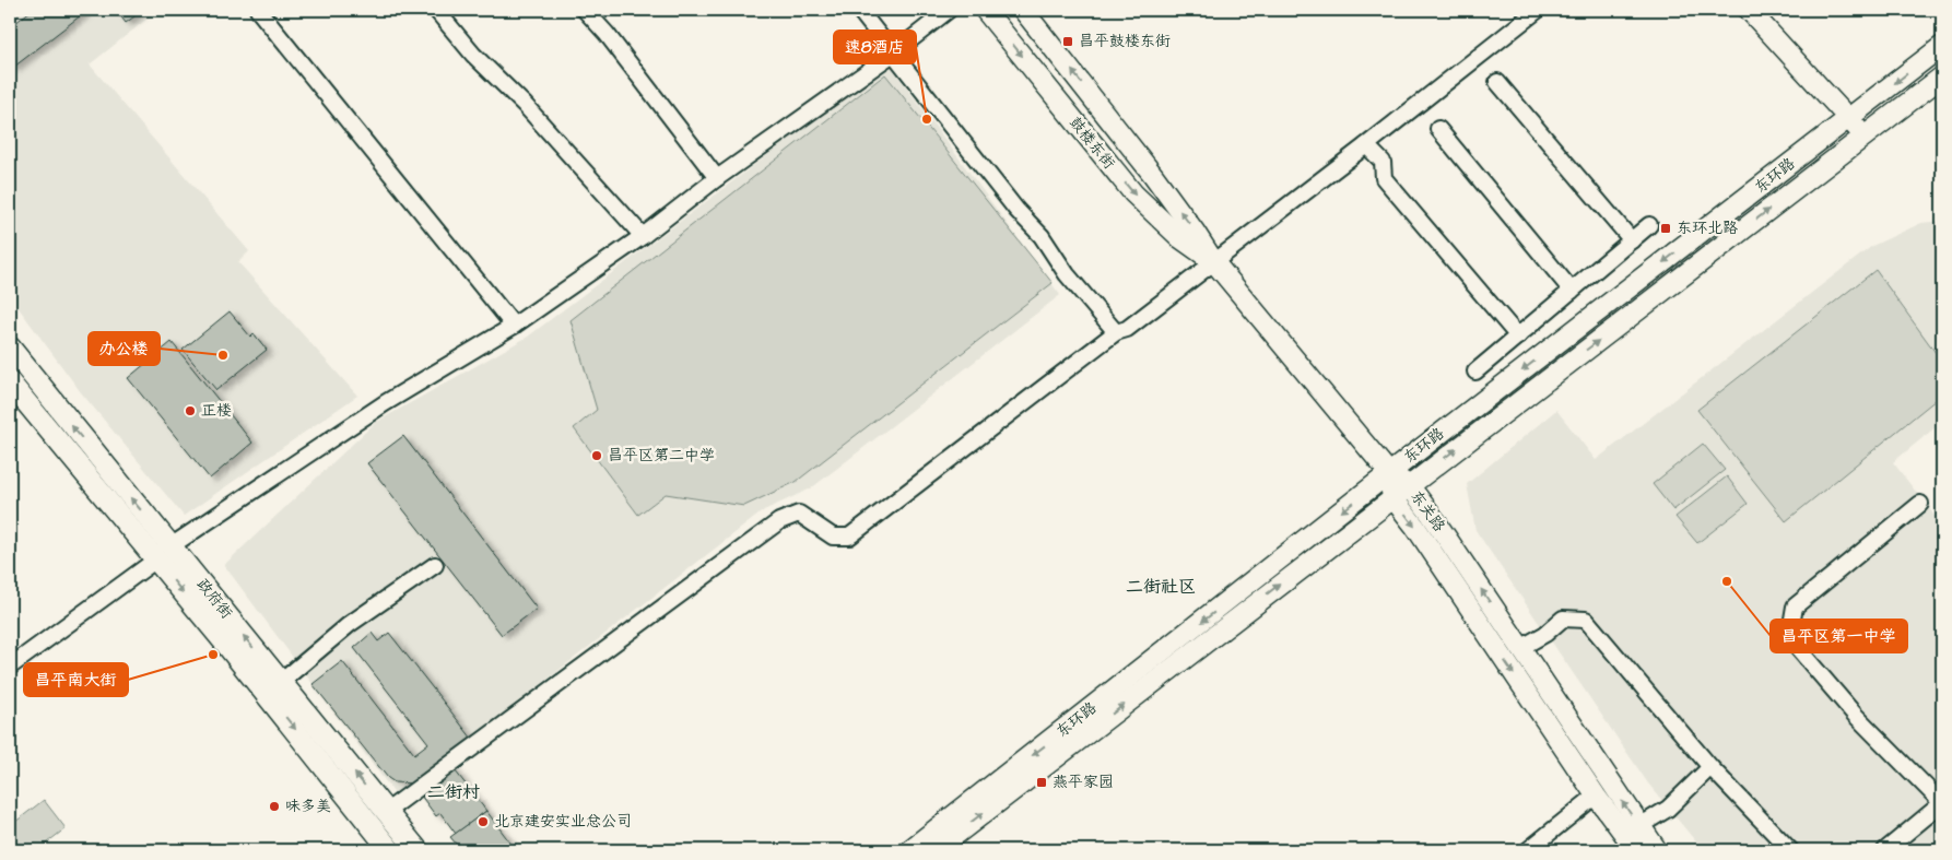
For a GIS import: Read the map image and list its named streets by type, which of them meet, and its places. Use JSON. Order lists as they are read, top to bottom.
{
  "streets": {
    "main road": ["政府街"],
    "street": ["鼓楼东街", "东环路", "东关路"]
  },
  "crossings": [
    ["鼓楼东街", "东环路"],
    ["鼓楼东街", "东关路"],
    ["东环路", "东关路"]
  ],
  "districts": ["二街社区", "二街村"],
  "places": {
    "transit": ["昌平鼓楼东街", "东环北路", "燕平家园"],
    "other": [
      "速8酒店",
      "办公楼",
      "正楼",
      "昌平区第二中学",
      "昌平区第一中学",
      "昌平南大街",
      "味多美",
      "北京建安实业总公司"
    ]
  }
}
